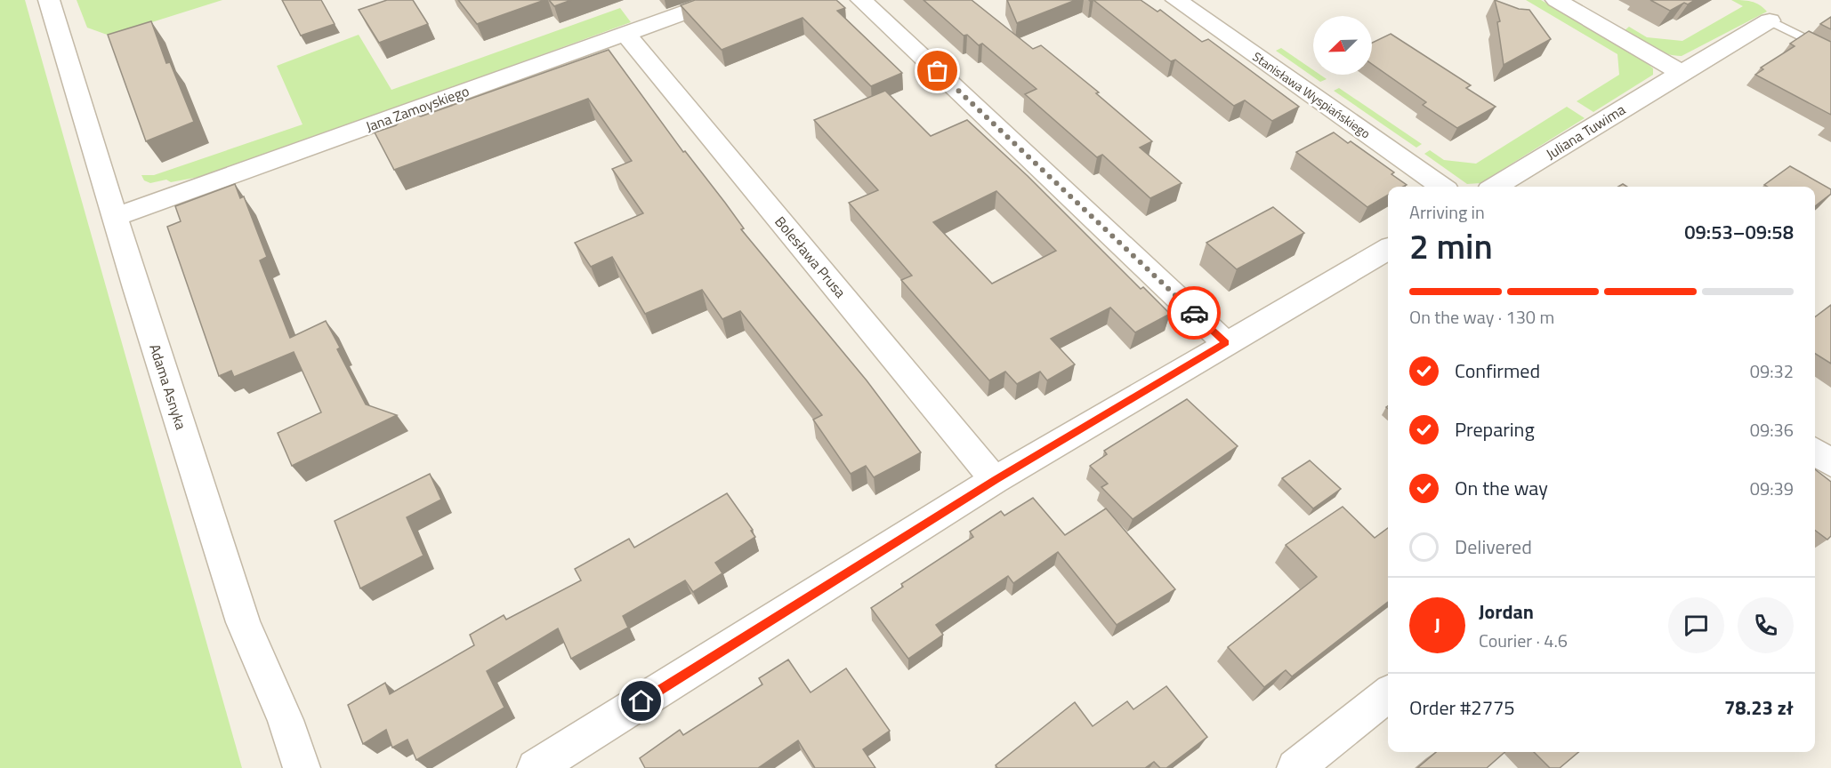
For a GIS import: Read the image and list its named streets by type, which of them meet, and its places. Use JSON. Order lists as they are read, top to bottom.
{
  "streets": {
    "street": [
      "Stanisława Wyspiańskiego",
      "Jana Zamoyskiego",
      "Juliana Tuwima",
      "Bolesława Prusa",
      "Adama Asnyka"
    ]
  },
  "crossings": [
    ["Jana Zamoyskiego", "Bolesława Prusa"],
    ["Jana Zamoyskiego", "Adama Asnyka"]
  ],
  "north": "bottom left",
  "page": {
    "heading": ["2 min", "Arriving in", "09:53–09:58"],
    "panel": [
      "Jordan",
      "Courier · 4.6",
      "Order #2775",
      "78.23 zł"
    ],
    "bar": "On the way · 130 m",
    "list": [
      ["Confirmed", "09:32"],
      ["Preparing", "09:36"],
      ["On the way", "09:39"],
      "Delivered"
    ],
    "round": "J"
  }
}
